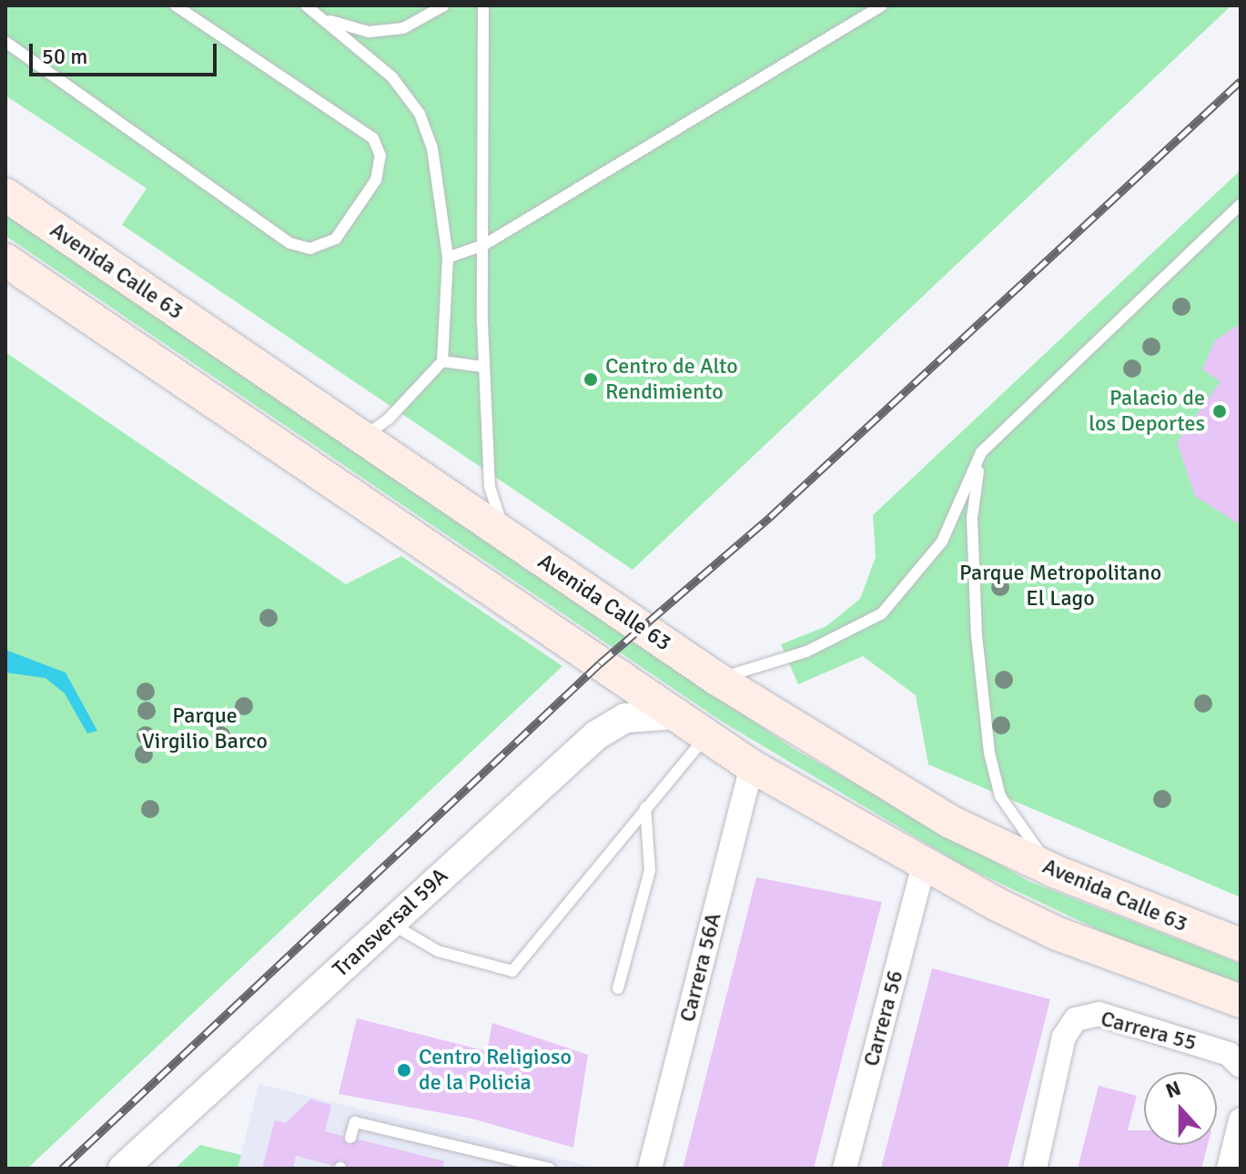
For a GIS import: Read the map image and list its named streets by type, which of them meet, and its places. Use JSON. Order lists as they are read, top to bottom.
{
  "streets": {
    "main road": ["Avenida Calle 63"],
    "street": [
      "Transversal 59A",
      "Carrera 56A",
      "Carrera 56",
      "Carrera 55"
    ]
  },
  "parks": ["Parque Metropolitano El Lago", "Parque Virgilio Barco"],
  "places": ["Centro de Alto Rendimiento", "Palacio de los Deportes", "Centro Religioso de la Policia"],
  "scale_bar": "50 m",
  "north": "top"
}
